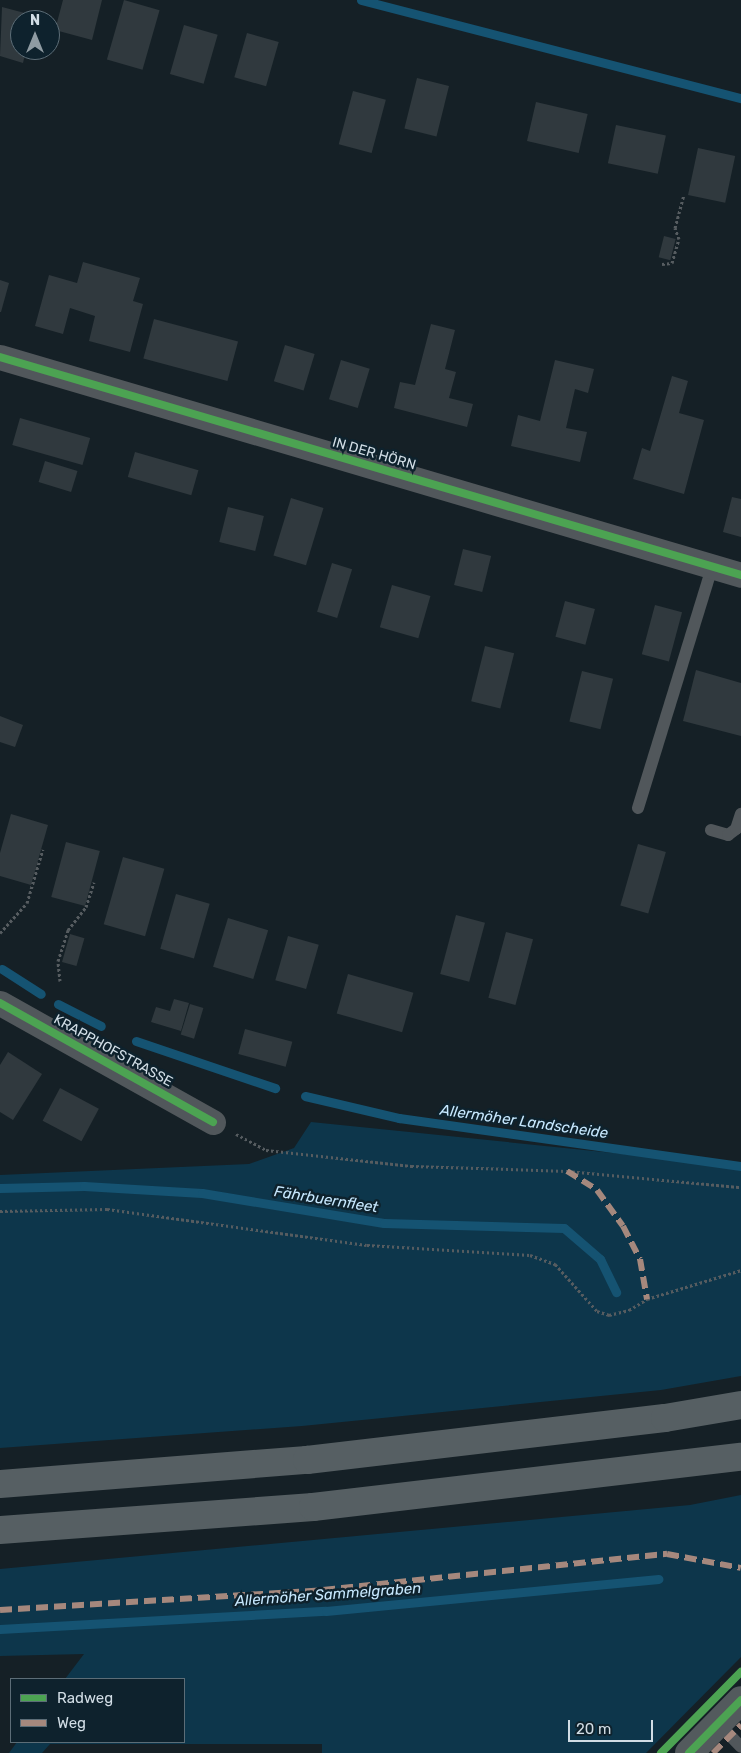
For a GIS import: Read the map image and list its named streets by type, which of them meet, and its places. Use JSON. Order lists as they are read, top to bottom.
{
  "streets": {
    "street": ["IN DER HÖRN", "KRAPPHOFSTRASSE"]
  },
  "water": ["Allermöher Landscheide", "Fährbuernfleet", "Allermöher Sammelgraben"],
  "legend": ["Radweg", "Weg"],
  "scale_bar": "20 m",
  "north": "top"
}
